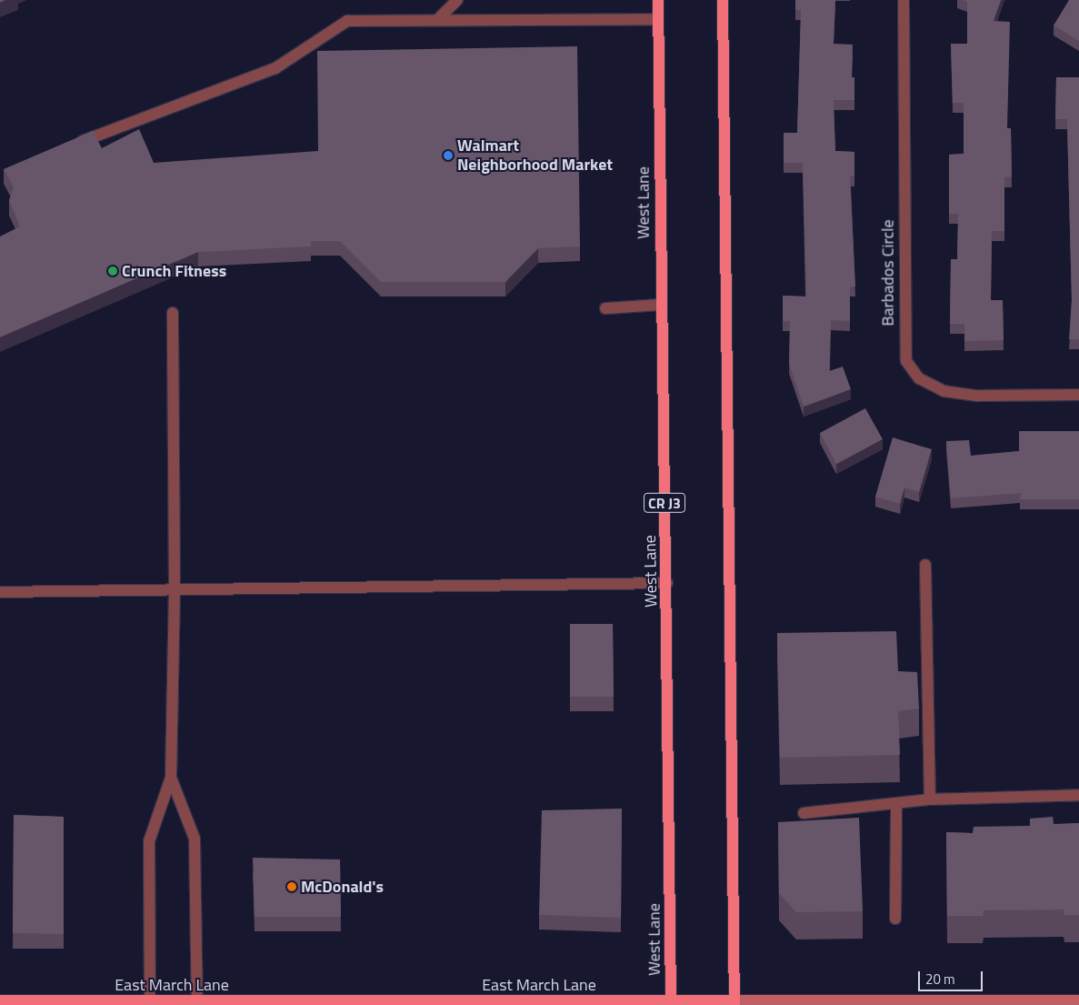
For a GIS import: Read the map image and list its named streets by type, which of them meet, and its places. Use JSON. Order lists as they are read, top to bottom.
{
  "streets": {
    "main road": ["West Lane", "CR J3", "East March Lane"],
    "street": ["Barbados Circle"]
  },
  "crossings": [
    ["West Lane", "East March Lane"]
  ],
  "places": ["Walmart Neighborhood Market", "Crunch Fitness", "McDonald's"],
  "scale_bar": "20 m"
}
